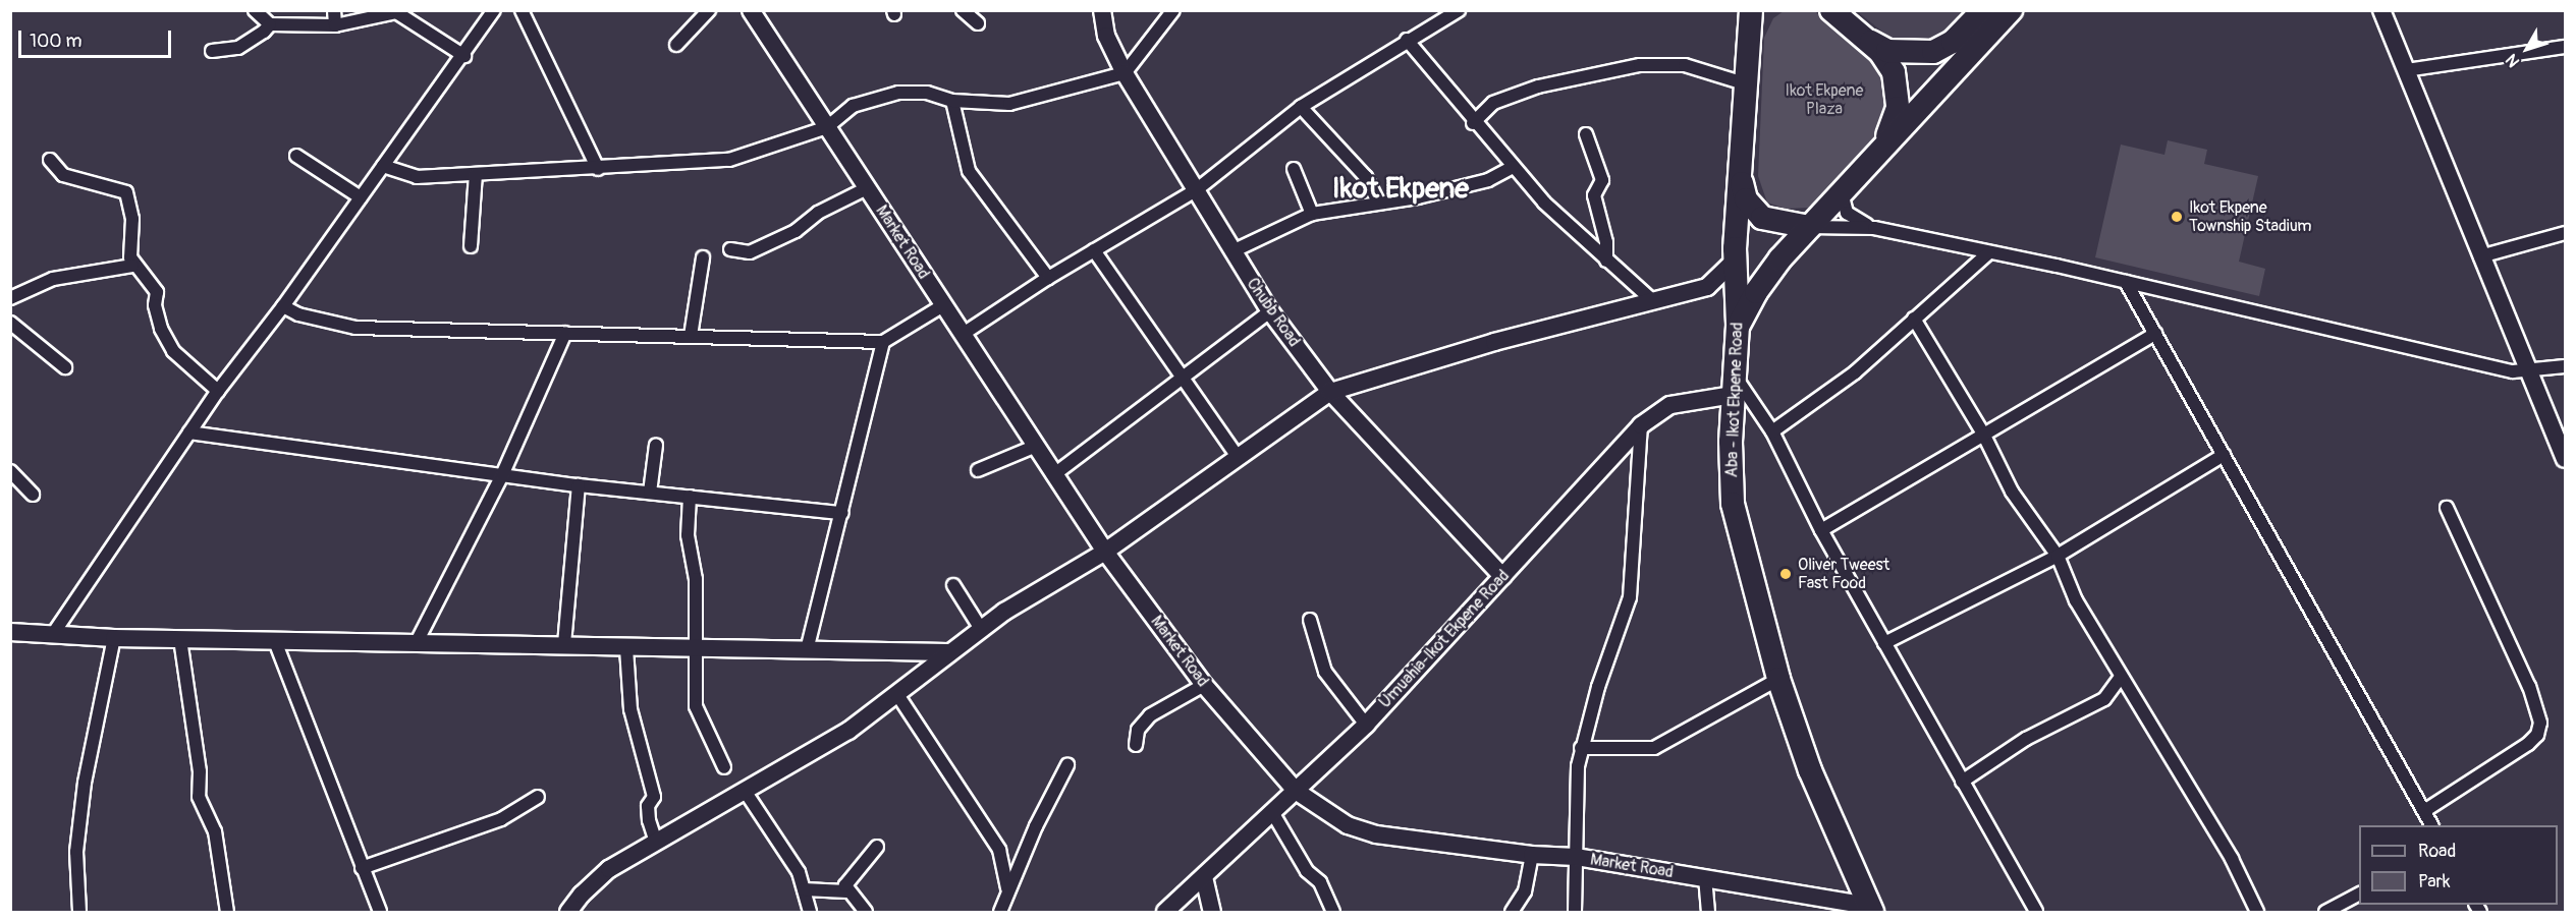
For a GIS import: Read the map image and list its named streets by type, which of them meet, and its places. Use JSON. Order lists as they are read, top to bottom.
{
  "streets": {
    "highway": ["Aba - Ikot Ekpene Road"],
    "main road": ["Market Road", "Chubb Road", "Umuahia-Ikot Ekpene Road"]
  },
  "crossings": [
    ["Market Road", "Aba - Ikot Ekpene Road"],
    ["Market Road", "Umuahia-Ikot Ekpene Road"],
    ["Chubb Road", "Umuahia-Ikot Ekpene Road"],
    ["Aba - Ikot Ekpene Road", "Umuahia-Ikot Ekpene Road"]
  ],
  "districts": ["Ikot Ekpene"],
  "parks": ["Ikot Ekpene Plaza"],
  "places": ["Ikot Ekpene Township Stadium", "Oliver Tweest Fast Food"],
  "legend": ["Road", "Park"],
  "scale_bar": "100 m",
  "north": "bottom left"
}
